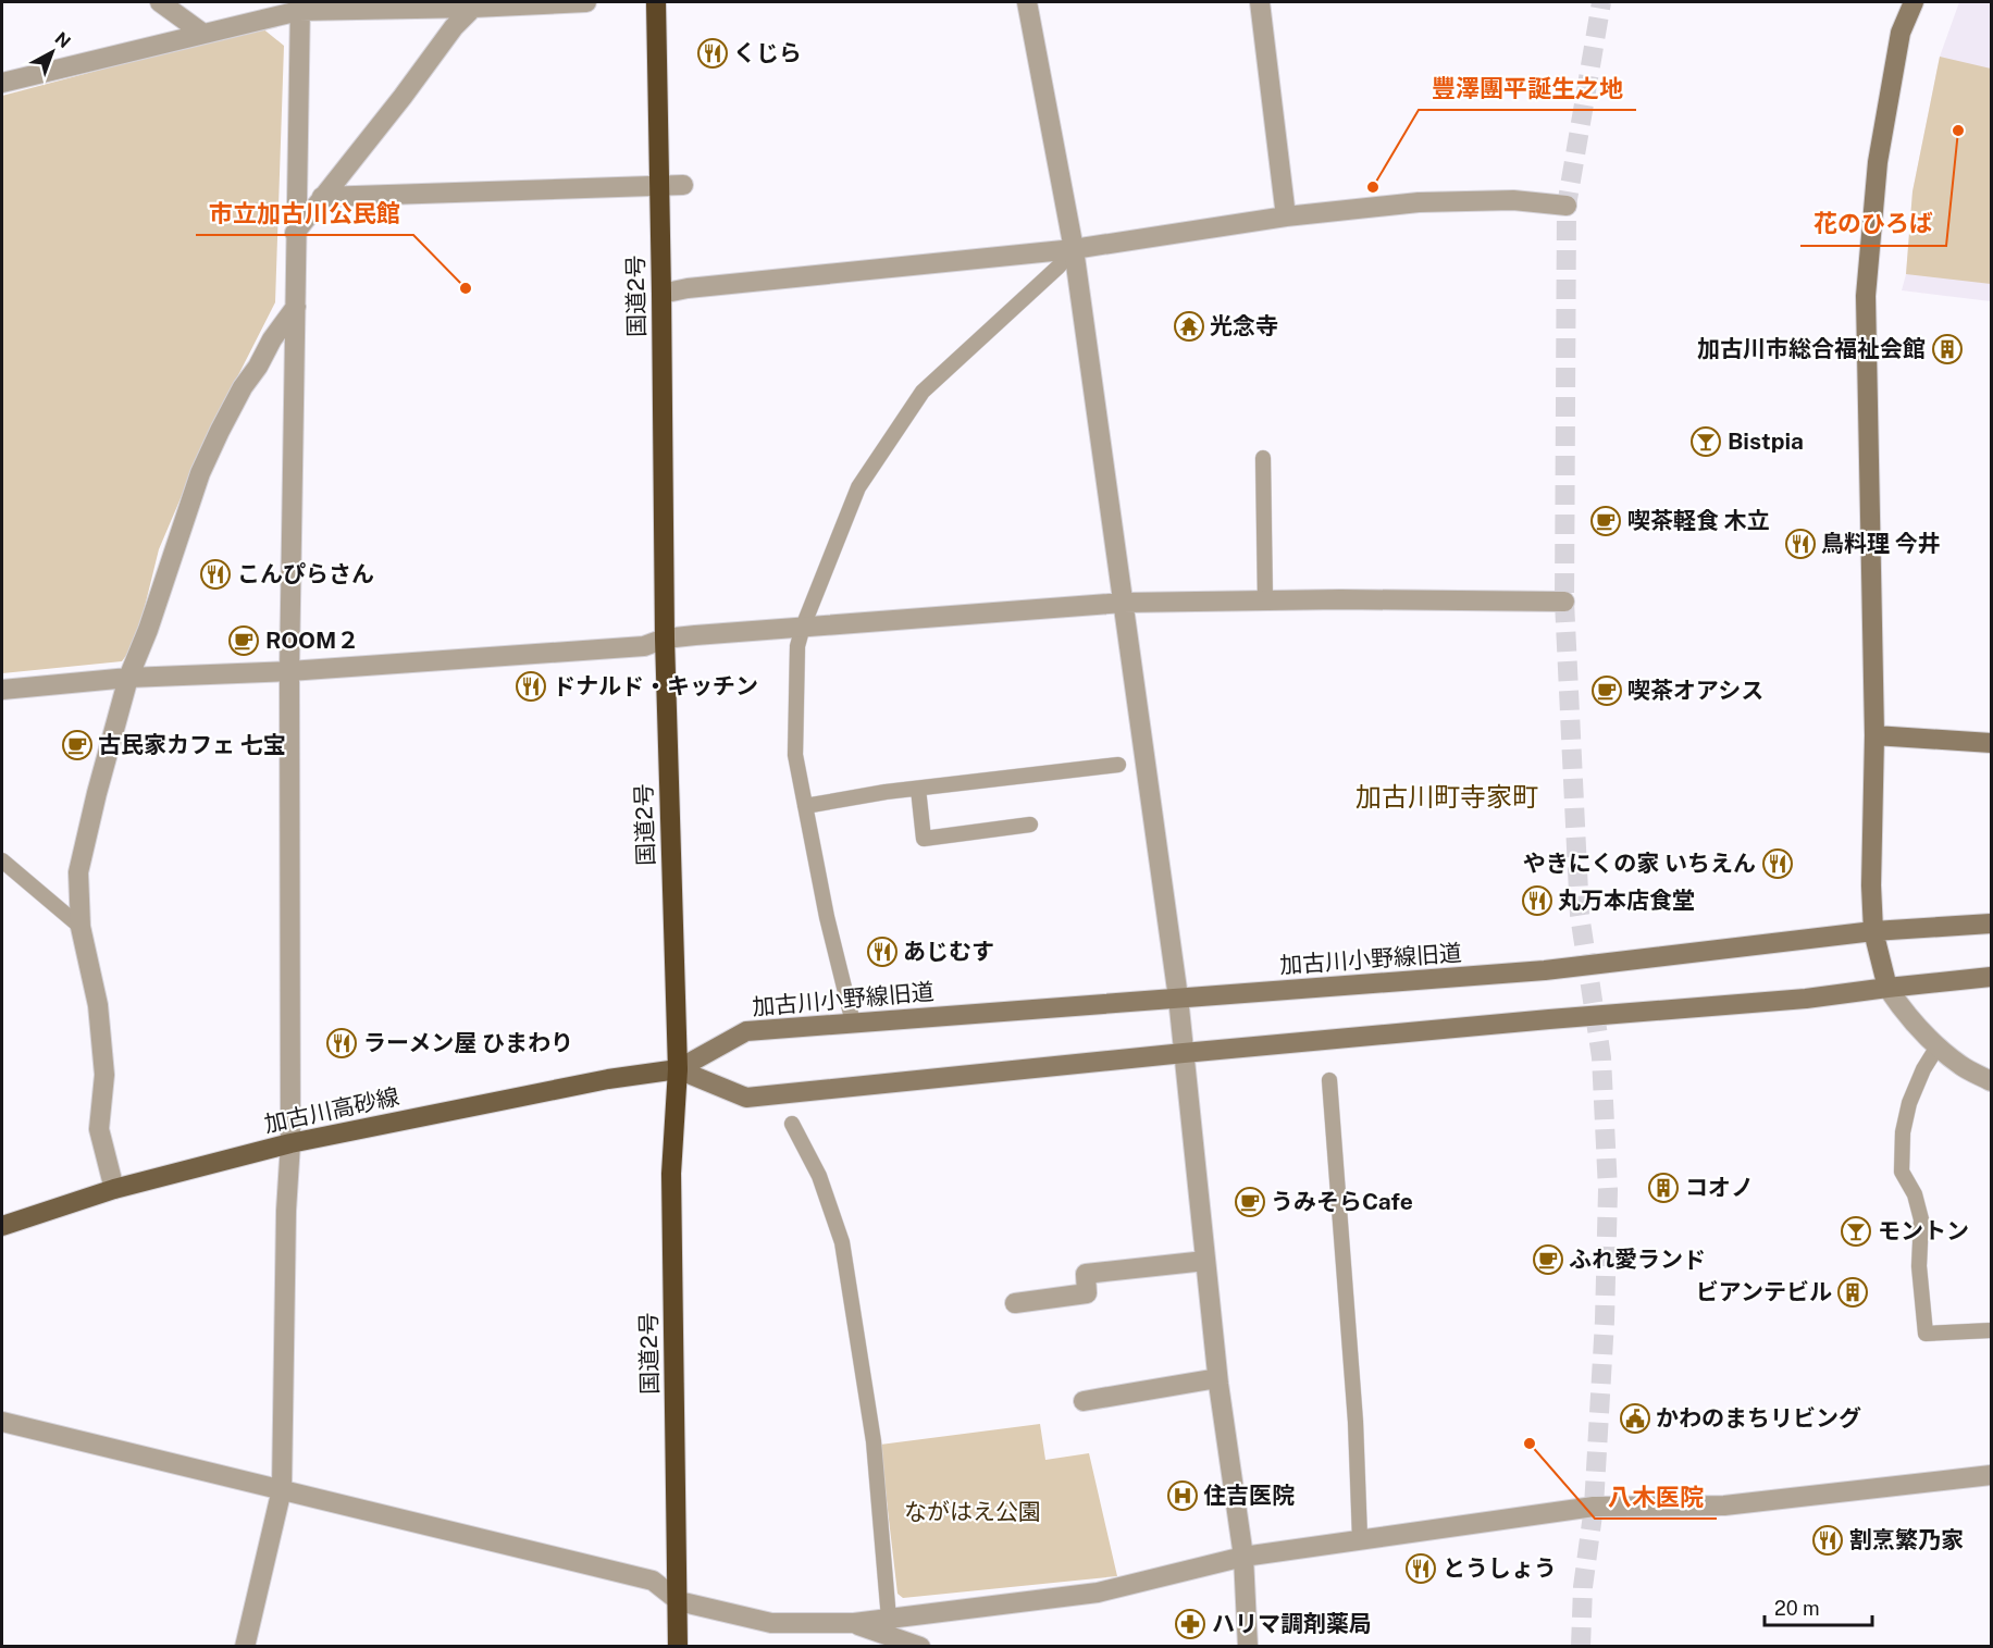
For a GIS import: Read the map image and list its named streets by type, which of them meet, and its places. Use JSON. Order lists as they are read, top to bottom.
{
  "streets": {
    "highway": ["国道2号"],
    "main road": ["加古川高砂線"],
    "street": ["加古川小野線旧道"]
  },
  "crossings": [
    ["国道2号", "加古川小野線旧道"],
    ["国道2号", "加古川高砂線"],
    ["加古川小野線旧道", "加古川高砂線"]
  ],
  "districts": ["加古川町寺家町"],
  "parks": ["ながはえ公園"],
  "places": {
    "restaurant": [
      "くじら",
      "鳥料理 今井",
      "こんぴらさん",
      "ドナルド・キッチン",
      "やきにくの家 いちえん",
      "丸万本店食堂",
      "あじむす",
      "ラーメン屋 ひまわり",
      "割烹繁乃家",
      "とうしょう"
    ],
    "other": [
      "花のひろば",
      "豐澤團平誕生之地",
      "市立加古川公民館",
      "八木医院"
    ],
    "temple": ["光念寺"],
    "building": ["加古川市総合福祉会館", "コオノ", "ビアンテビル"],
    "bar": ["Bistpia", "モントン"],
    "cafe": [
      "喫茶軽食 木立",
      "ROOM２",
      "喫茶オアシス",
      "古民家カフェ 七宝",
      "うみそらCafe",
      "ふれ愛ランド"
    ],
    "public building": ["かわのまちリビング"],
    "hospital": ["住吉医院"],
    "pharmacy": ["ハリマ調剤薬局"]
  },
  "scale_bar": "20 m",
  "north": "top right"
}
